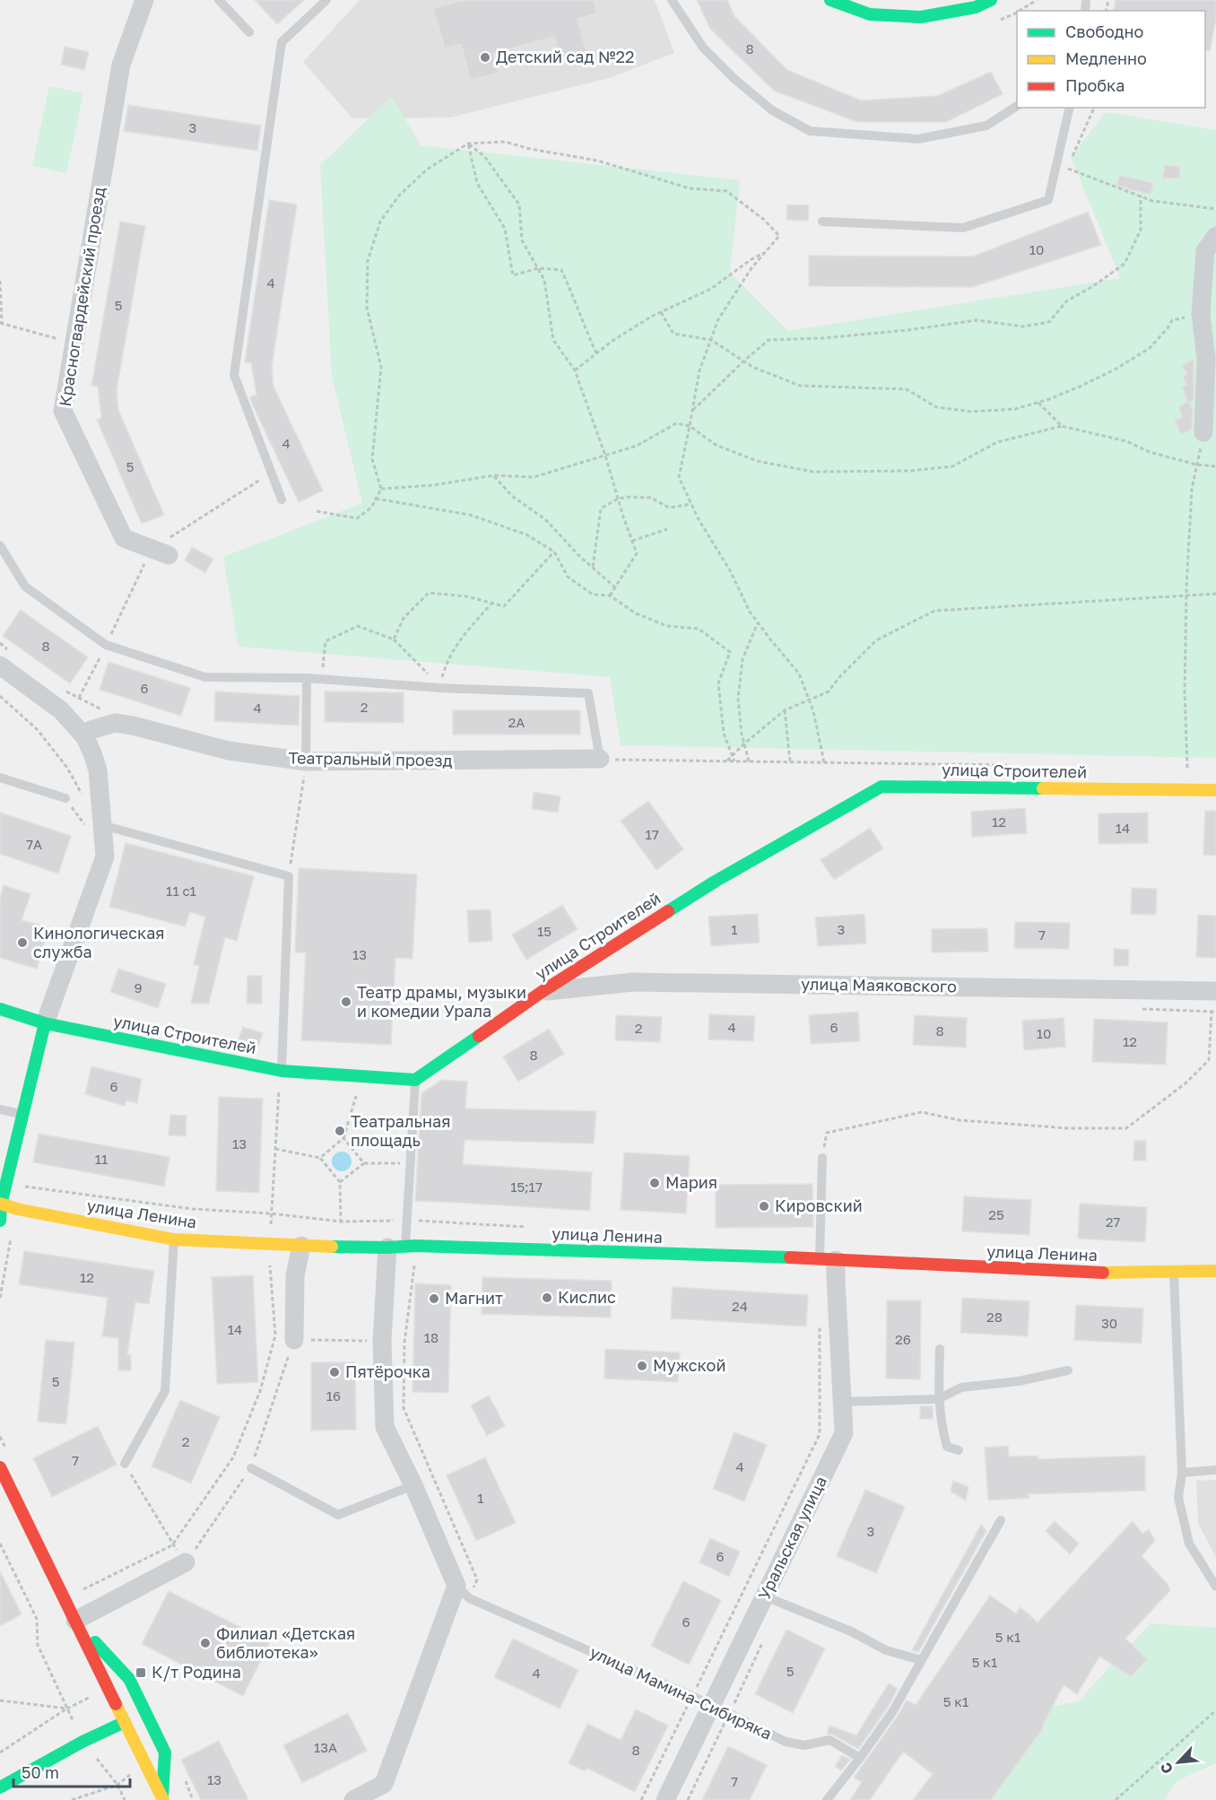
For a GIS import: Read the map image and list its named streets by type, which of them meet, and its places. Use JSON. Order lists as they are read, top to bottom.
{
  "streets": {
    "street": [
      "Красногвардейский проезд",
      "Театральный проезд",
      "улица Строителей",
      "улица Маяковского",
      "улица Ленина",
      "Уральская улица"
    ],
    "lane": ["улица Мамина-Сибиряка"]
  },
  "crossings": [
    ["улица Строителей", "улица Маяковского"],
    ["улица Ленина", "Уральская улица"],
    ["Уральская улица", "улица Мамина-Сибиряка"]
  ],
  "places": {
    "other": [
      "Детский сад №22",
      "Кинологическая служба",
      "Театр драмы, музыки и комедии Урала",
      "Театральная площадь",
      "Мария",
      "Кировский",
      "Кислис",
      "Магнит",
      "Мужской",
      "Пятёрочка",
      "Филиал «Детская библиотека»"
    ],
    "transit": ["К/т Родина"]
  },
  "house_numbers": [
    "8",
    "3",
    "10",
    "4",
    "5",
    "4",
    "5",
    "8",
    "6",
    "2",
    "4",
    "2А",
    "12",
    "14",
    "17",
    "7А",
    "11 с1",
    "1",
    "3",
    "15",
    "7",
    "13",
    "9",
    "4",
    "6",
    "2",
    "8",
    "10",
    "12",
    "8",
    "6",
    "13",
    "11",
    "15;17",
    "25",
    "27",
    "12",
    "24",
    "28",
    "30",
    "14",
    "18",
    "26",
    "5",
    "16",
    "2",
    "7",
    "4",
    "1",
    "3",
    "6",
    "6",
    "5 к1",
    "5 к1",
    "5",
    "4",
    "5 к1",
    "13А",
    "8",
    "13",
    "7"
  ],
  "legend": ["Свободно", "Медленно", "Пробка"],
  "scale_bar": "50 m",
  "north": "bottom left"
}
